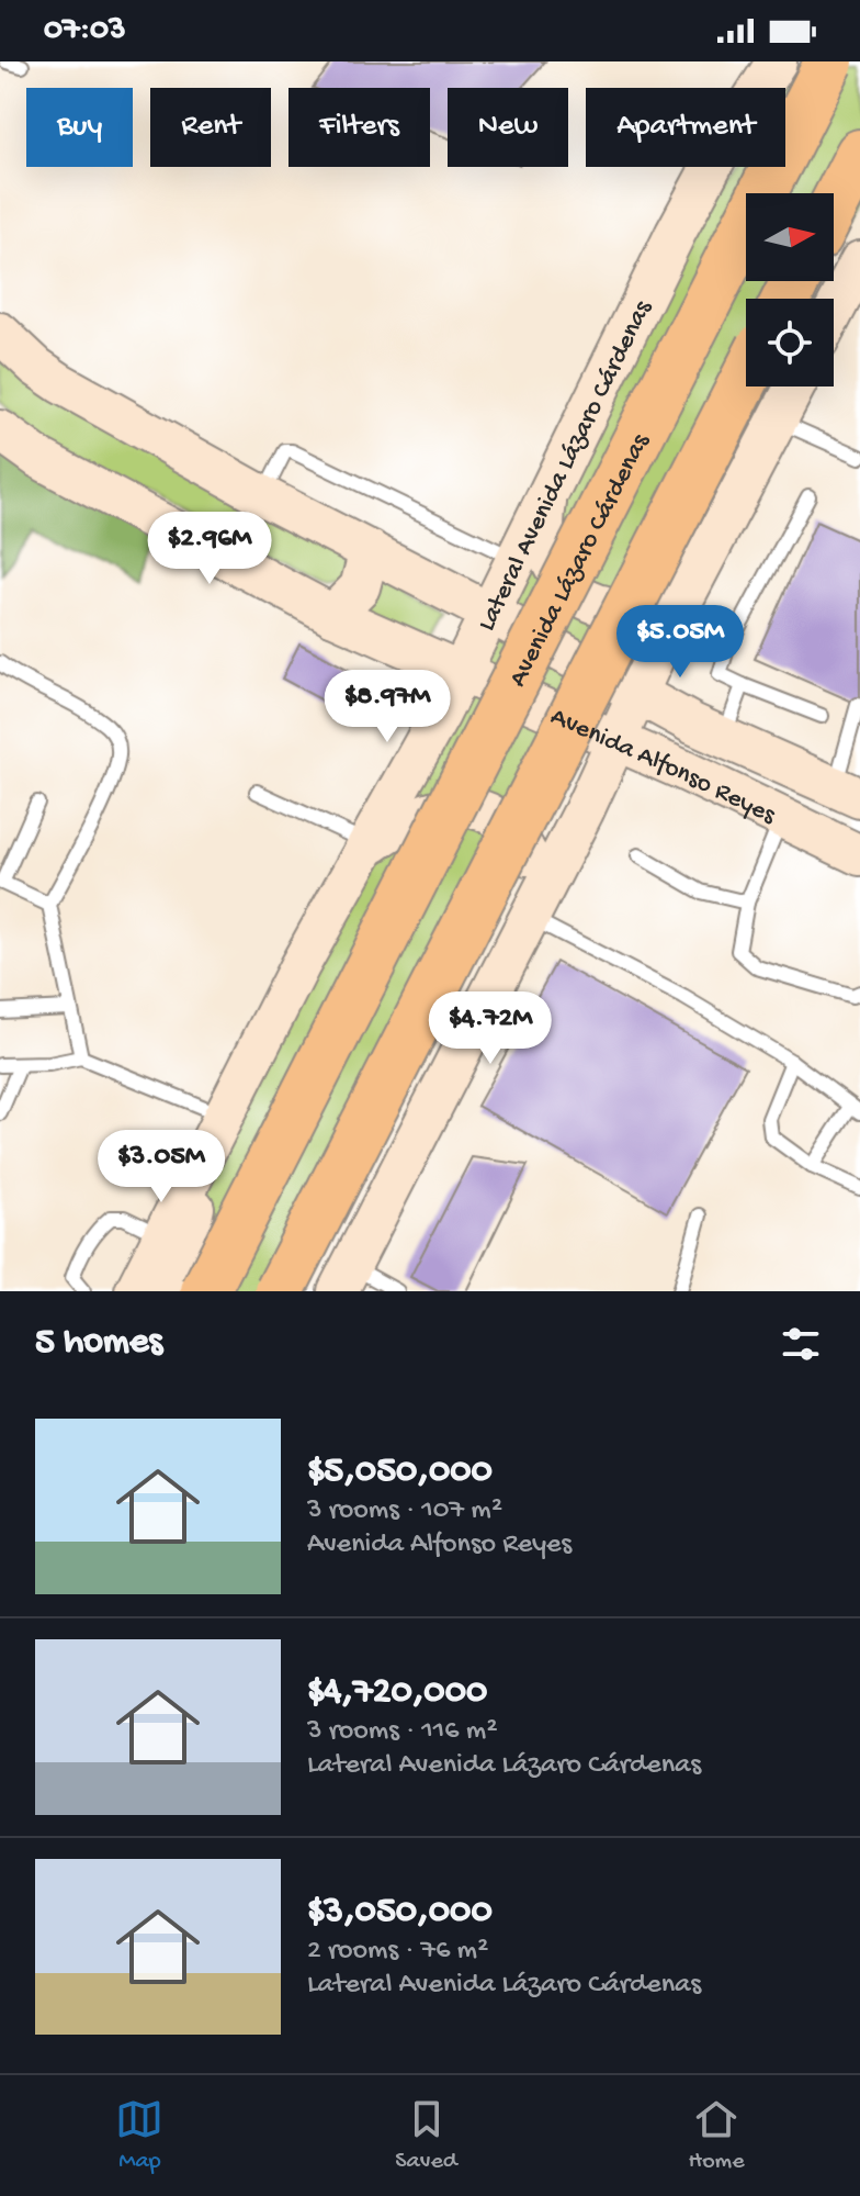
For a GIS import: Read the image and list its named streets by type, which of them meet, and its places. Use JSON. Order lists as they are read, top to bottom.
{
  "streets": {
    "highway": ["Avenida Lázaro Cárdenas"],
    "main road": ["Lateral Avenida Lázaro Cárdenas", "Avenida Alfonso Reyes"]
  },
  "crossings": [
    ["Lateral Avenida Lázaro Cárdenas", "Avenida Alfonso Reyes"]
  ],
  "north": "right",
  "page": {
    "status": "07:03",
    "chip": [
      "Buy",
      "Rent",
      "Filters",
      "New",
      "Apartment"
    ],
    "price": [
      "$2.96M",
      "$5.05M",
      "$8.97M",
      "$4.72M",
      "$3.05M"
    ],
    "heading": "5 homes",
    "list": [
      {
        "name": "$5,050,000",
        "note": "3 rooms · 107 m² · Avenida Alfonso Reyes"
      },
      {
        "name": "$4,720,000",
        "note": "3 rooms · 116 m² · Lateral Avenida Lázaro Cárdenas"
      },
      {
        "name": "$3,050,000",
        "note": "2 rooms · 76 m² · Lateral Avenida Lázaro Cárdenas"
      }
    ],
    "tabs": ["Map", "Saved", "Home"]
  }
}
